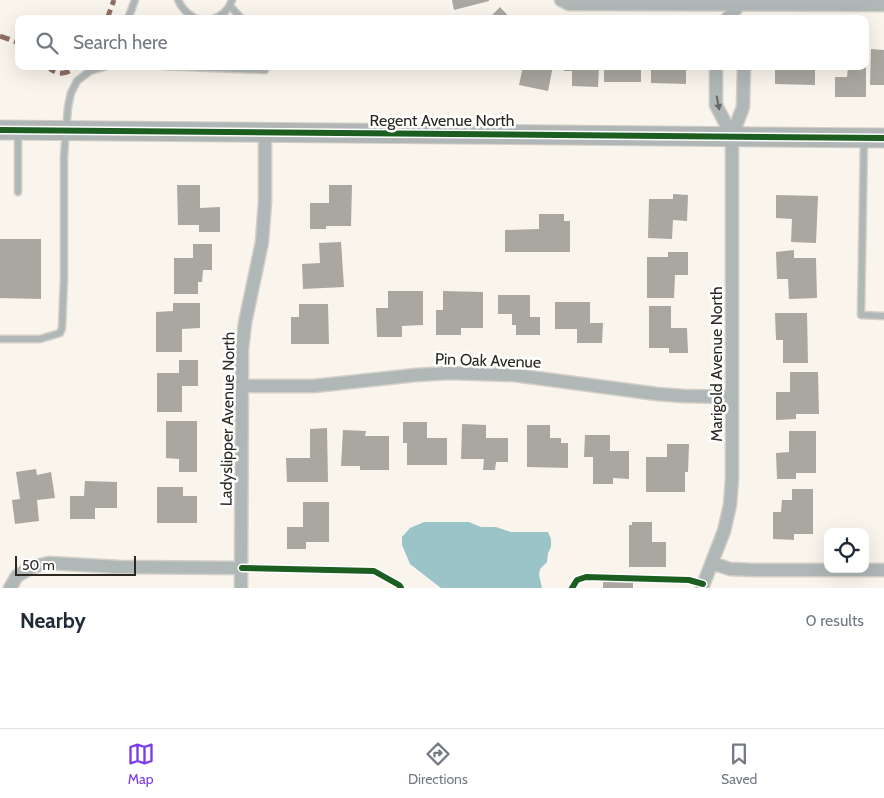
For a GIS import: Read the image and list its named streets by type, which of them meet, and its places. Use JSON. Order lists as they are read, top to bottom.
{
  "streets": {
    "street": [
      "Regent Avenue North",
      "Pin Oak Avenue",
      "Marigold Avenue North",
      "Ladyslipper Avenue North"
    ]
  },
  "crossings": [
    ["Regent Avenue North", "Marigold Avenue North"],
    ["Regent Avenue North", "Ladyslipper Avenue North"],
    ["Pin Oak Avenue", "Marigold Avenue North"],
    ["Pin Oak Avenue", "Ladyslipper Avenue North"]
  ],
  "scale_bar": "50 m",
  "page": {
    "search": "Search here",
    "scale": "50 m",
    "heading": ["Nearby", "0 results"],
    "nav": ["Map", "Directions", "Saved"]
  }
}
